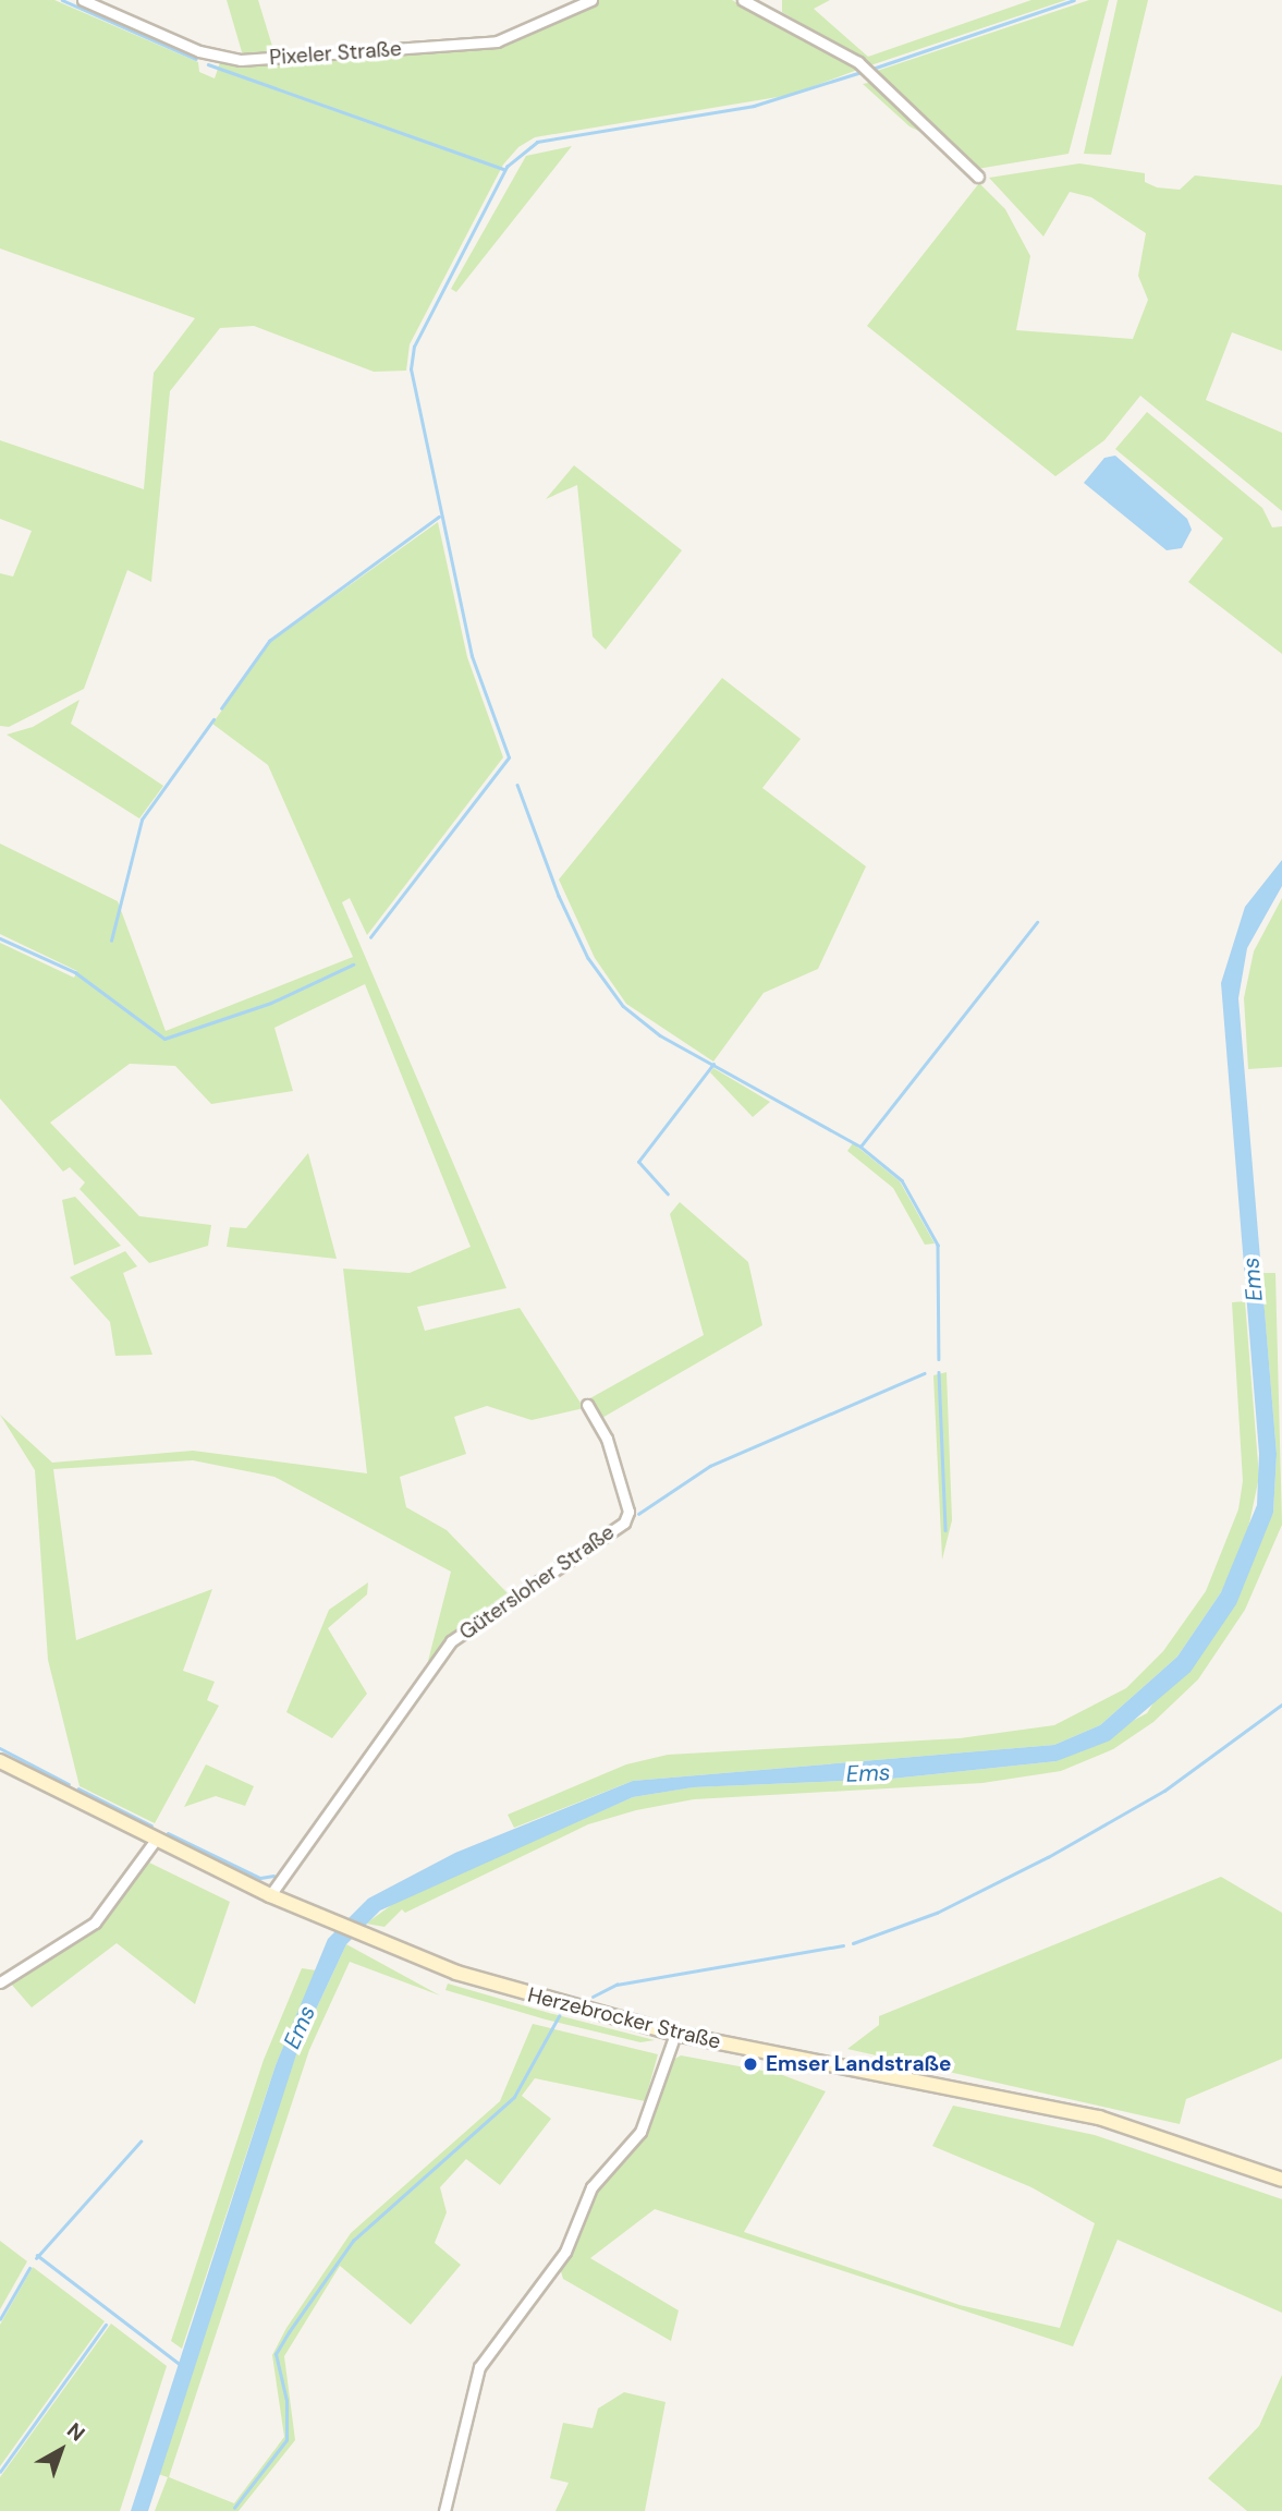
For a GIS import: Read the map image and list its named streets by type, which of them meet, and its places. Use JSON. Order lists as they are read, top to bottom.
{
  "streets": {
    "main road": ["Herzebrocker Straße"],
    "street": ["Pixeler Straße", "Gütersloher Straße"]
  },
  "crossings": [
    ["Gütersloher Straße", "Herzebrocker Straße"]
  ],
  "water": ["Ems"],
  "places": ["Emser Landstraße"],
  "north": "top right"
}
